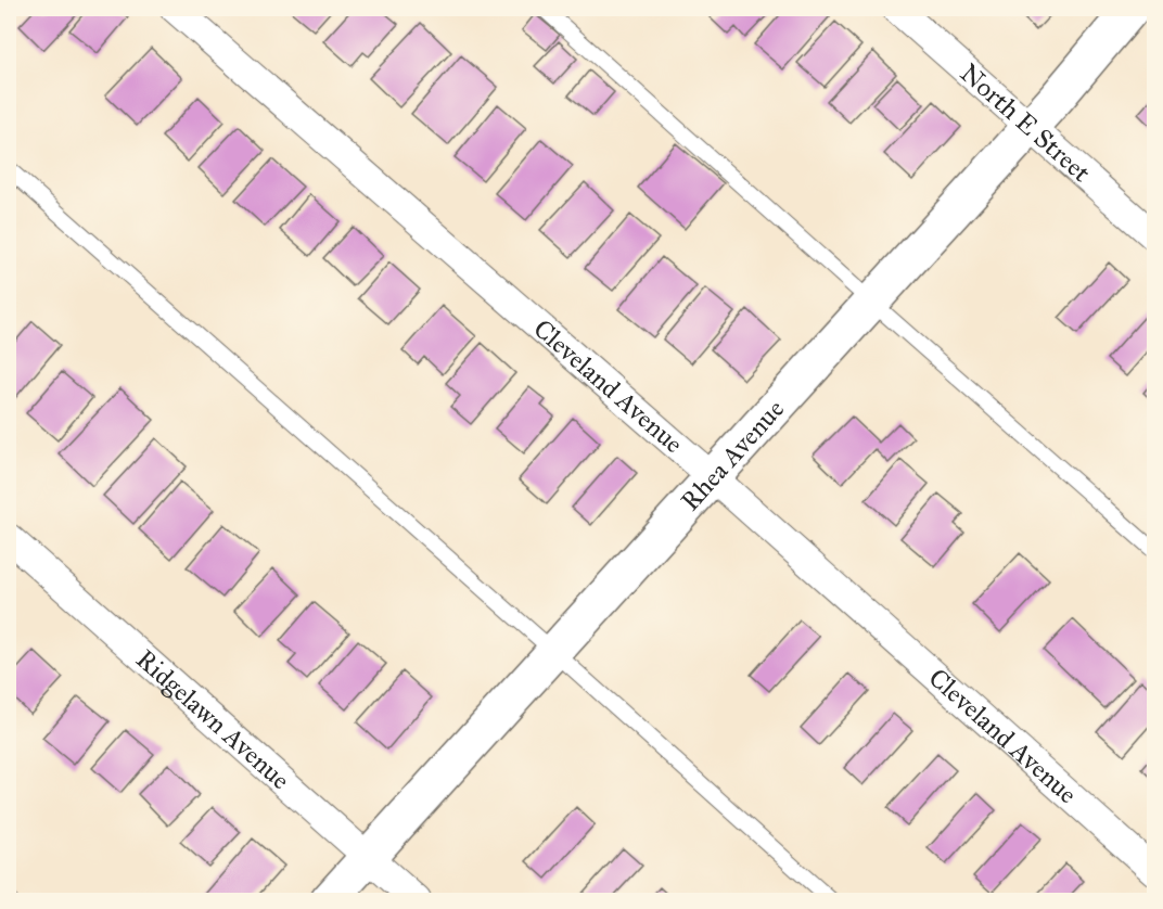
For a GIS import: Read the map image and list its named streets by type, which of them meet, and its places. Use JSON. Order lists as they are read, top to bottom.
{
  "streets": {
    "street": [
      "North E Street",
      "Cleveland Avenue",
      "Rhea Avenue",
      "Ridgelawn Avenue"
    ]
  },
  "crossings": [
    ["North E Street", "Rhea Avenue"],
    ["Cleveland Avenue", "Rhea Avenue"],
    ["Rhea Avenue", "Ridgelawn Avenue"]
  ]
}
